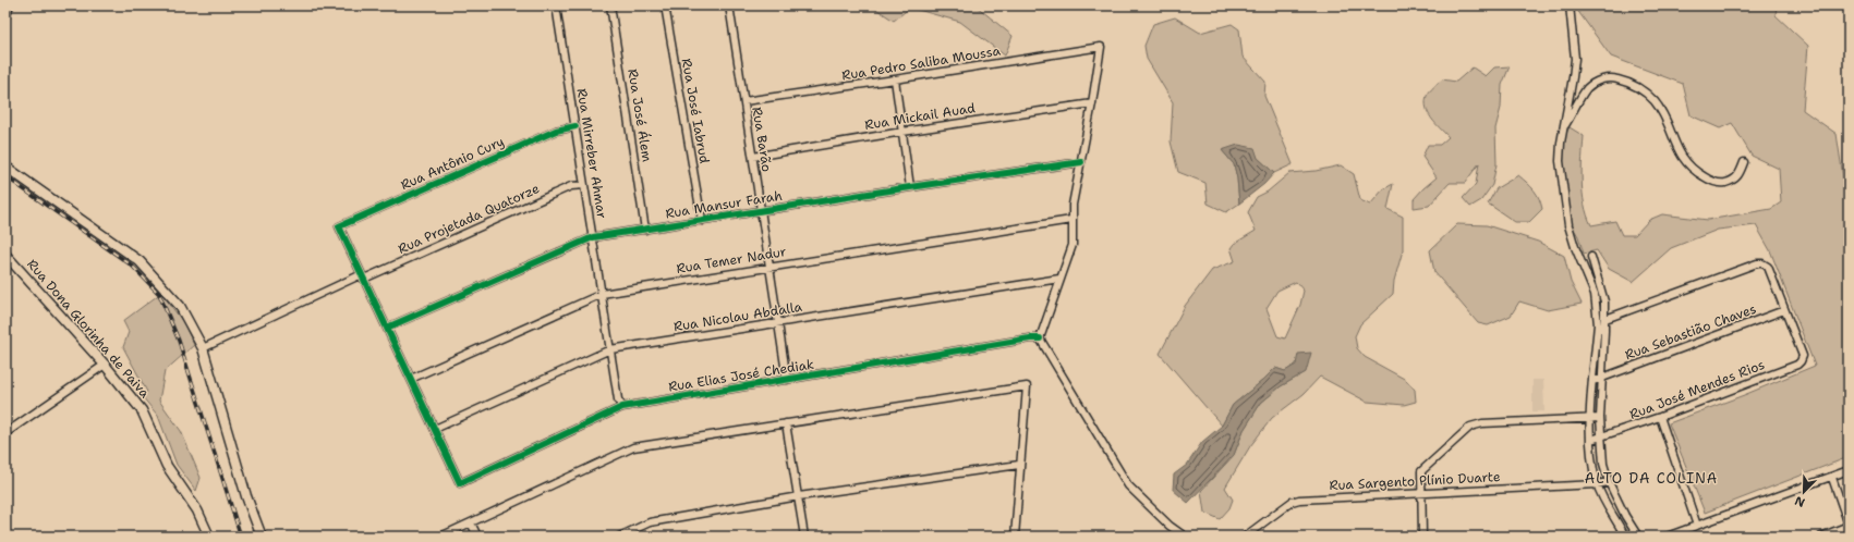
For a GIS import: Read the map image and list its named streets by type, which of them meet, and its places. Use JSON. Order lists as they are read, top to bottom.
{
  "streets": {
    "street": [
      "Rua Pedro Saliba Moussa",
      "Rua José Iabrud",
      "Rua José Álem",
      "Rua Mickail Auad",
      "Rua Barão",
      "Rua Mirreber Ahmar",
      "Rua Antônio Cury",
      "Rua Mansur Farah",
      "Rua Projetada Quatorze",
      "Rua Temer Nadur",
      "Rua Nicolau Abdalla",
      "Rua Dona Glorinha de Paiva",
      "Rua Sebastião Chaves",
      "Rua Elias José Chediak",
      "Rua José Mendes Rios",
      "Rua Sargento Plínio Duarte"
    ]
  },
  "crossings": [
    ["Rua Pedro Saliba Moussa", "Rua Mickail Auad"],
    ["Rua Pedro Saliba Moussa", "Rua Barão"],
    ["Rua José Iabrud", "Rua Mansur Farah"],
    ["Rua José Álem", "Rua Mansur Farah"],
    ["Rua Mickail Auad", "Rua Barão"],
    ["Rua Barão", "Rua Mansur Farah"],
    ["Rua Barão", "Rua Temer Nadur"],
    ["Rua Barão", "Rua Nicolau Abdalla"],
    ["Rua Barão", "Rua Elias José Chediak"],
    ["Rua Mirreber Ahmar", "Rua Antônio Cury"],
    ["Rua Mirreber Ahmar", "Rua Mansur Farah"],
    ["Rua Mirreber Ahmar", "Rua Projetada Quatorze"],
    ["Rua Mirreber Ahmar", "Rua Temer Nadur"],
    ["Rua Mirreber Ahmar", "Rua Nicolau Abdalla"],
    ["Rua Mirreber Ahmar", "Rua Elias José Chediak"],
    ["Rua Antônio Cury", "Rua Projetada Quatorze"],
    ["Rua Nicolau Abdalla", "Rua Elias José Chediak"],
    ["Rua Sebastião Chaves", "Rua José Mendes Rios"]
  ],
  "districts": ["ALTO DA COLINA"],
  "north": "bottom left"
}
